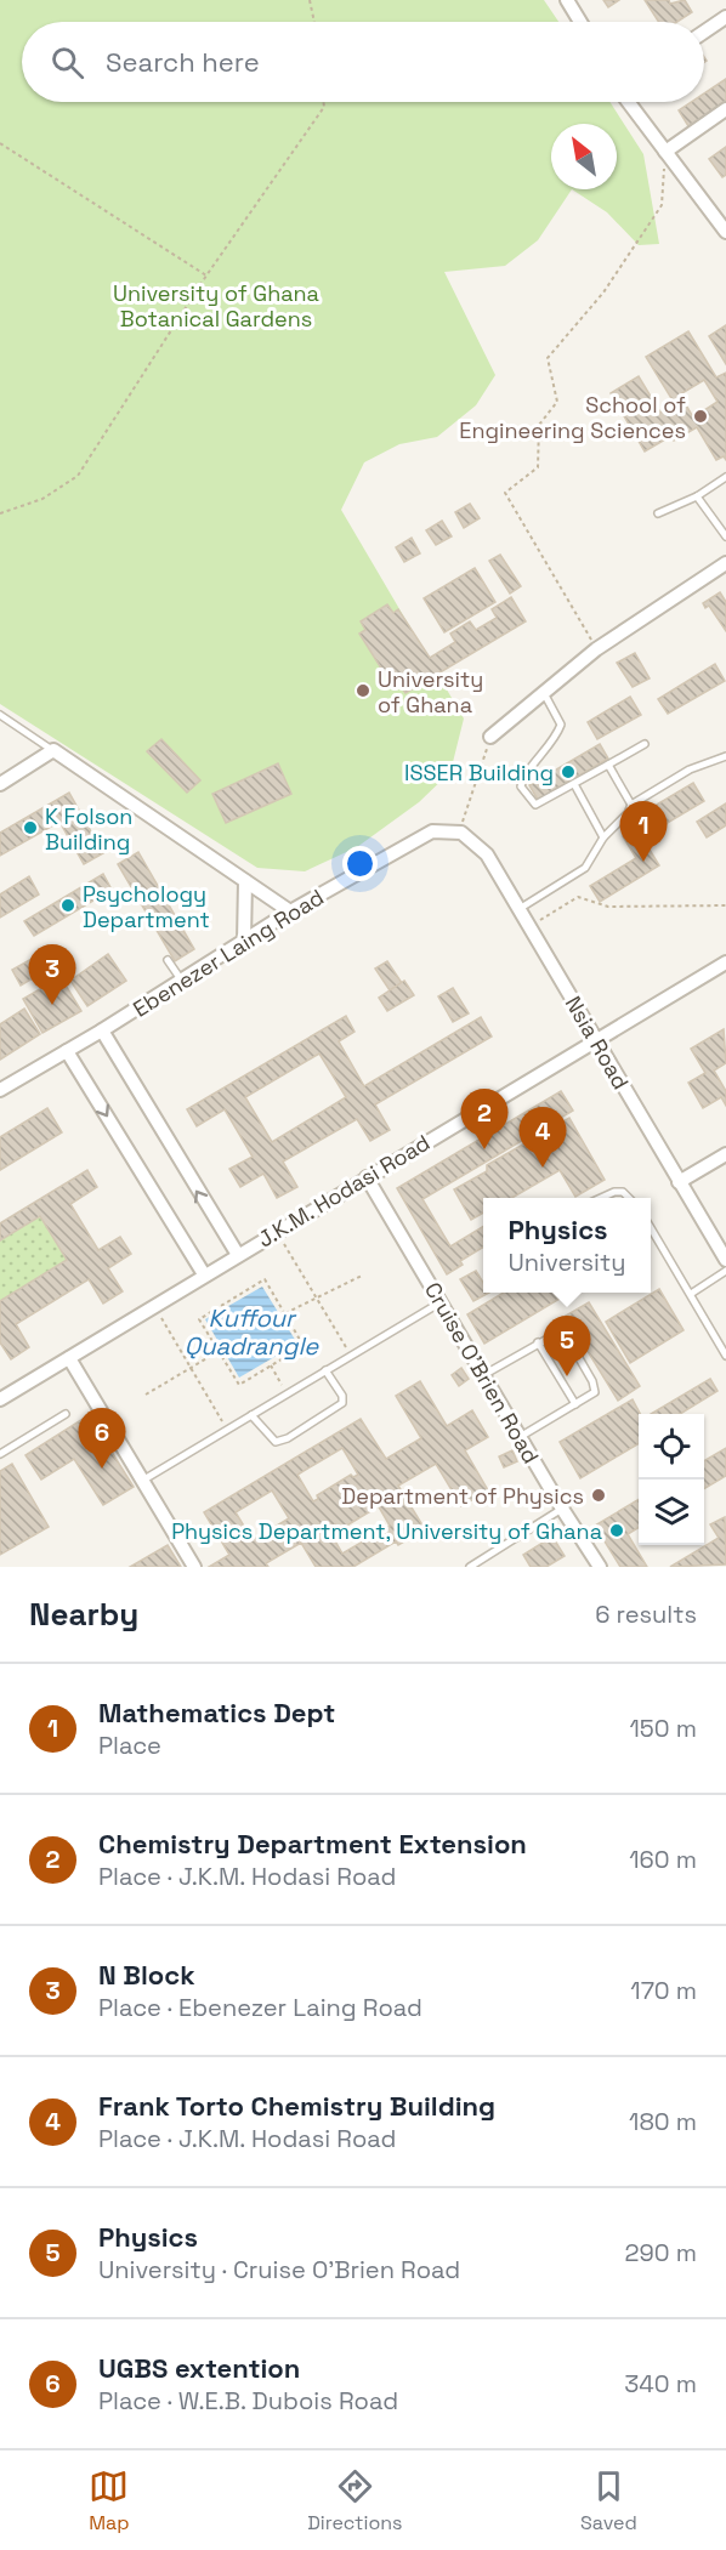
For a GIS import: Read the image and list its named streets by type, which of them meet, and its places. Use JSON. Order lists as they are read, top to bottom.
{
  "streets": {
    "street": [
      "Ebenezer Laing Road",
      "Nsia Road",
      "J.K.M. Hodasi Road",
      "Cruise O'Brien Road"
    ]
  },
  "crossings": [
    ["Ebenezer Laing Road", "Nsia Road"],
    ["Nsia Road", "J.K.M. Hodasi Road"],
    ["J.K.M. Hodasi Road", "Cruise O'Brien Road"]
  ],
  "water": ["Kuffour Quadrangle"],
  "parks": ["University of Ghana Botanical Gardens"],
  "places": [
    "School of Engineering Sciences",
    "University of Ghana",
    "ISSER Building",
    "K Folson Building",
    "Psychology Department",
    "Department of Physics",
    "Physics Department, University of Ghana"
  ],
  "north": "top left",
  "page": {
    "search": "Search here",
    "pins": [
      "1",
      "3",
      "2",
      "4",
      "5",
      "6"
    ],
    "popup": ["Physics", "University"],
    "heading": ["Nearby", "6 results"],
    "list": [
      {
        "mark": "1",
        "name": "Mathematics Dept",
        "note": "Place",
        "value": "150 m"
      },
      {
        "mark": "2",
        "name": "Chemistry Department Extension",
        "note": "Place · J.K.M. Hodasi Road",
        "value": "160 m"
      },
      {
        "mark": "3",
        "name": "N Block",
        "note": "Place · Ebenezer Laing Road",
        "value": "170 m"
      },
      {
        "mark": "4",
        "name": "Frank Torto Chemistry Building",
        "note": "Place · J.K.M. Hodasi Road",
        "value": "180 m"
      },
      {
        "mark": "5",
        "name": "Physics",
        "note": "University · Cruise O'Brien Road",
        "value": "290 m"
      },
      {
        "mark": "6",
        "name": "UGBS extention",
        "note": "Place · W.E.B. Dubois Road",
        "value": "340 m"
      }
    ],
    "nav": ["Map", "Directions", "Saved"]
  }
}
